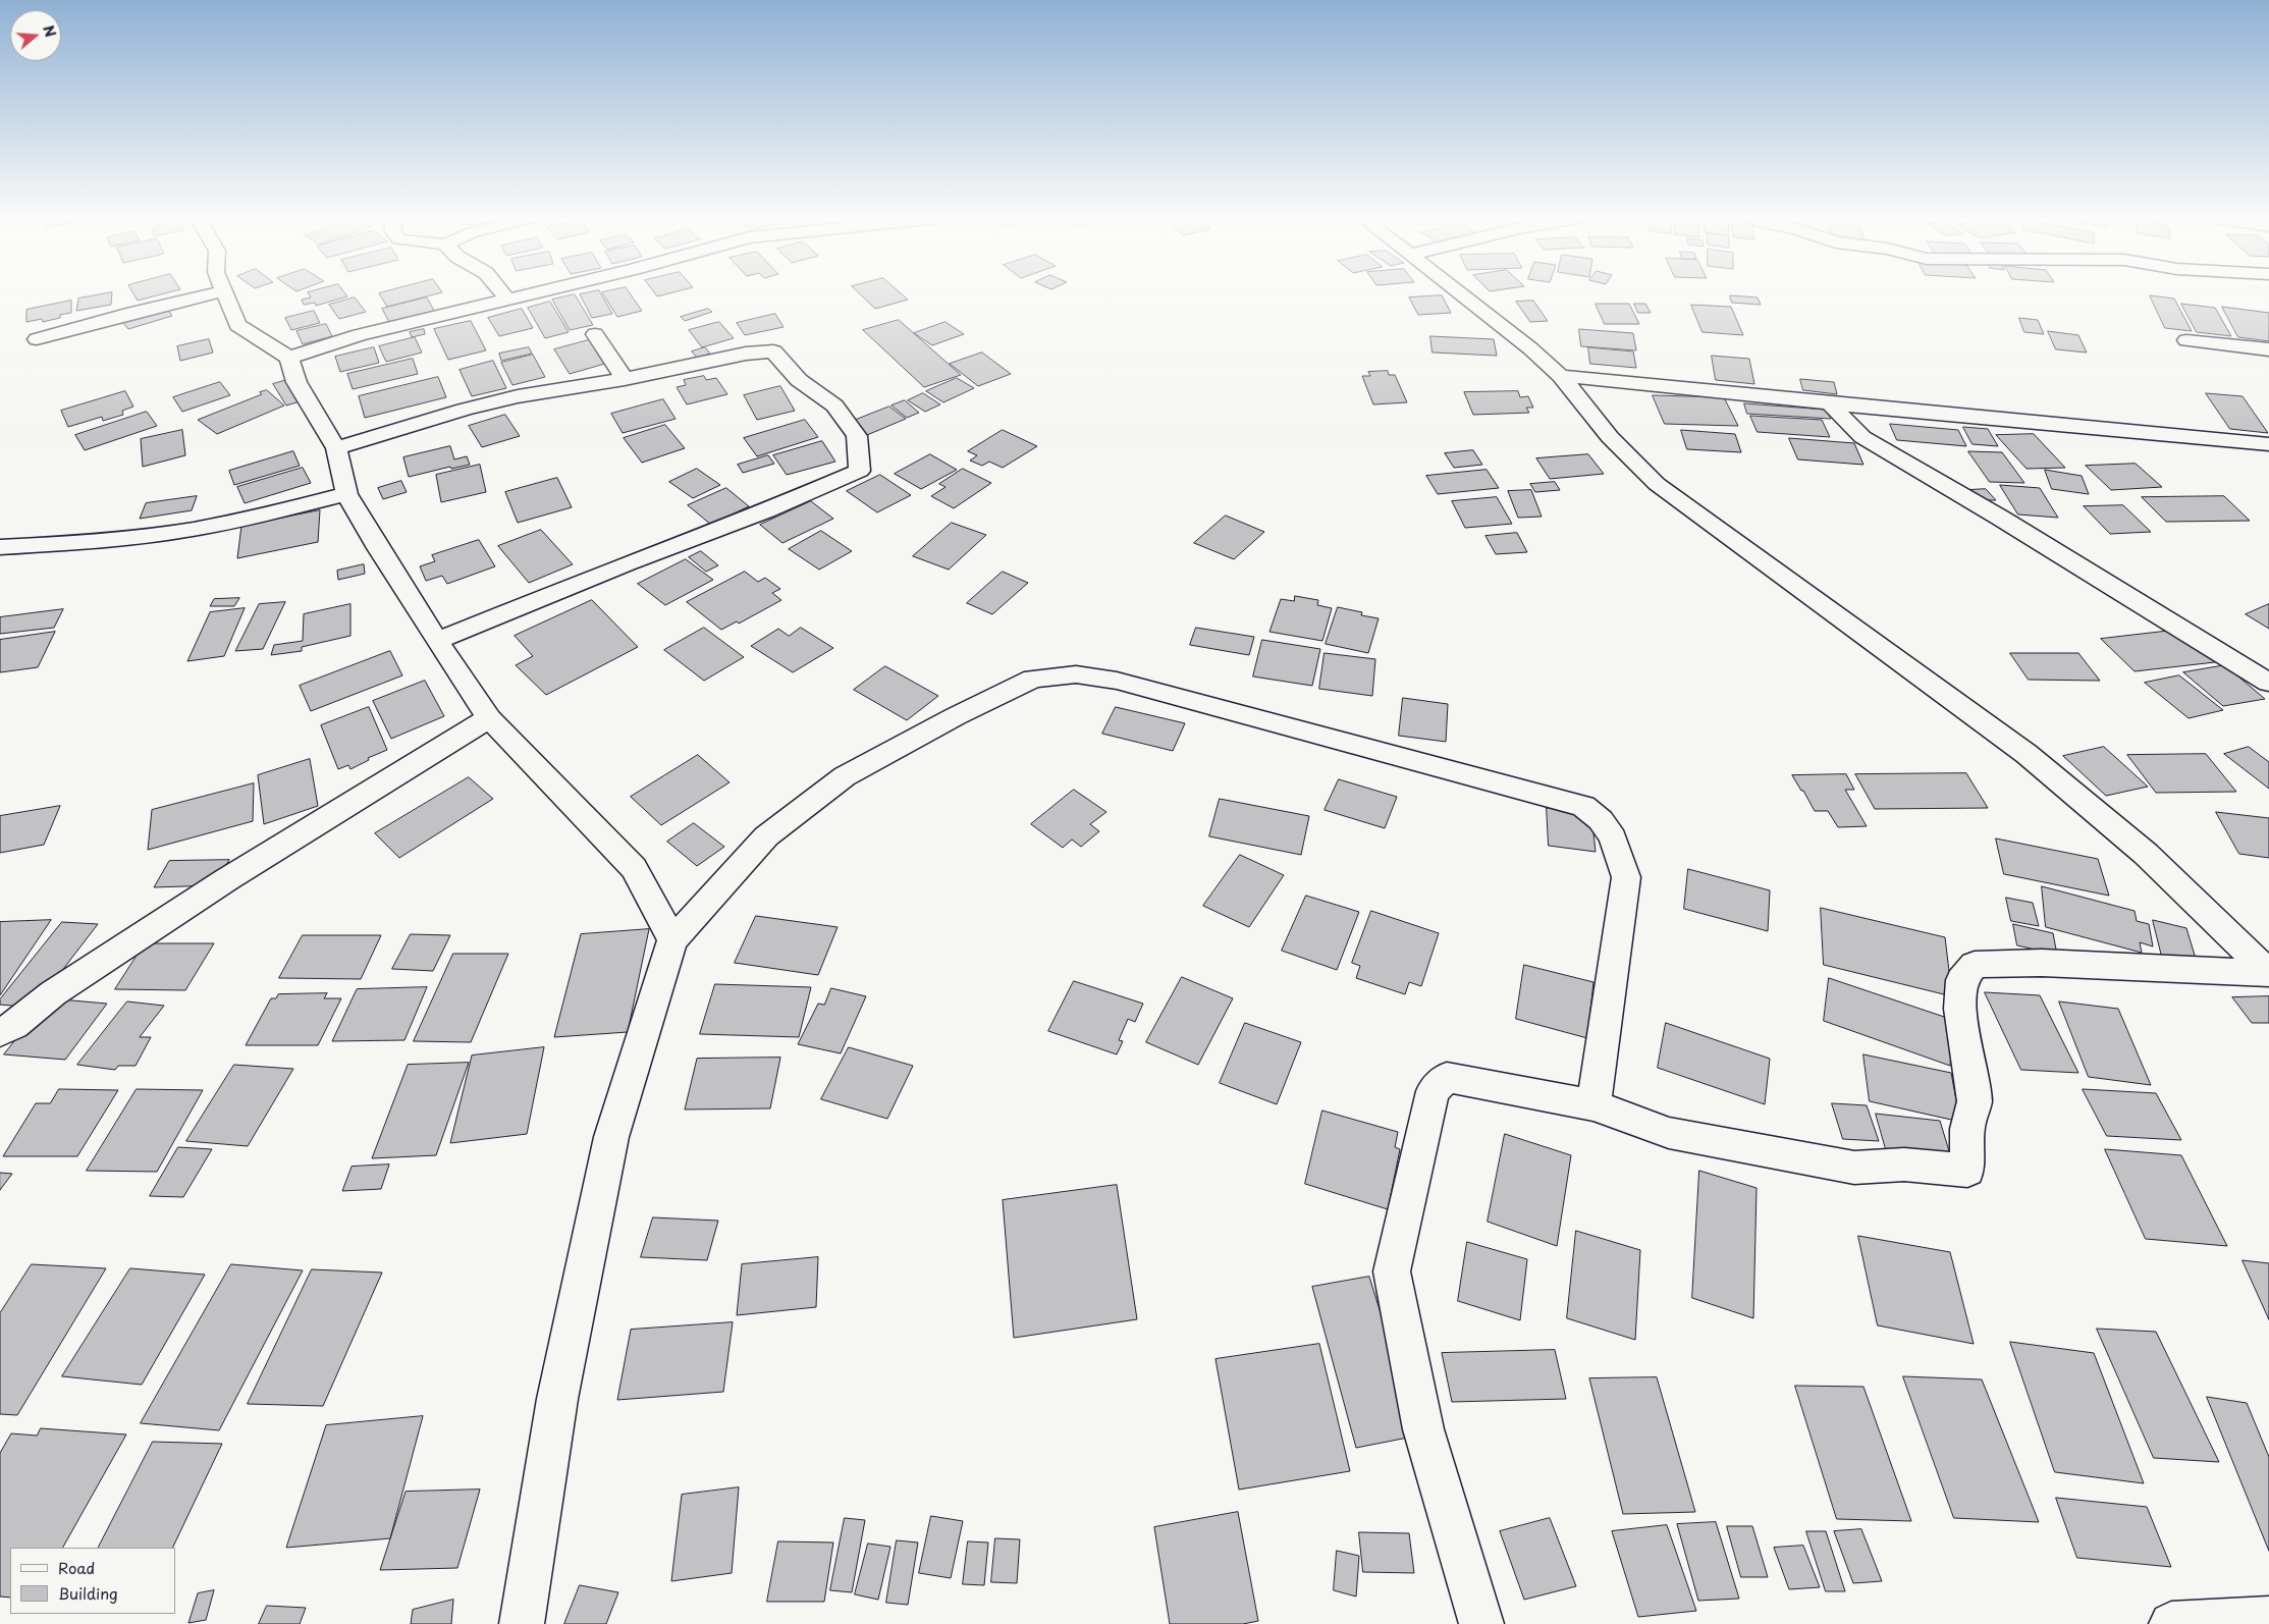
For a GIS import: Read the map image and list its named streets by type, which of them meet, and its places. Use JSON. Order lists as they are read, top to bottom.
{
  "legend": ["Road", "Building"],
  "north": "right"
}
